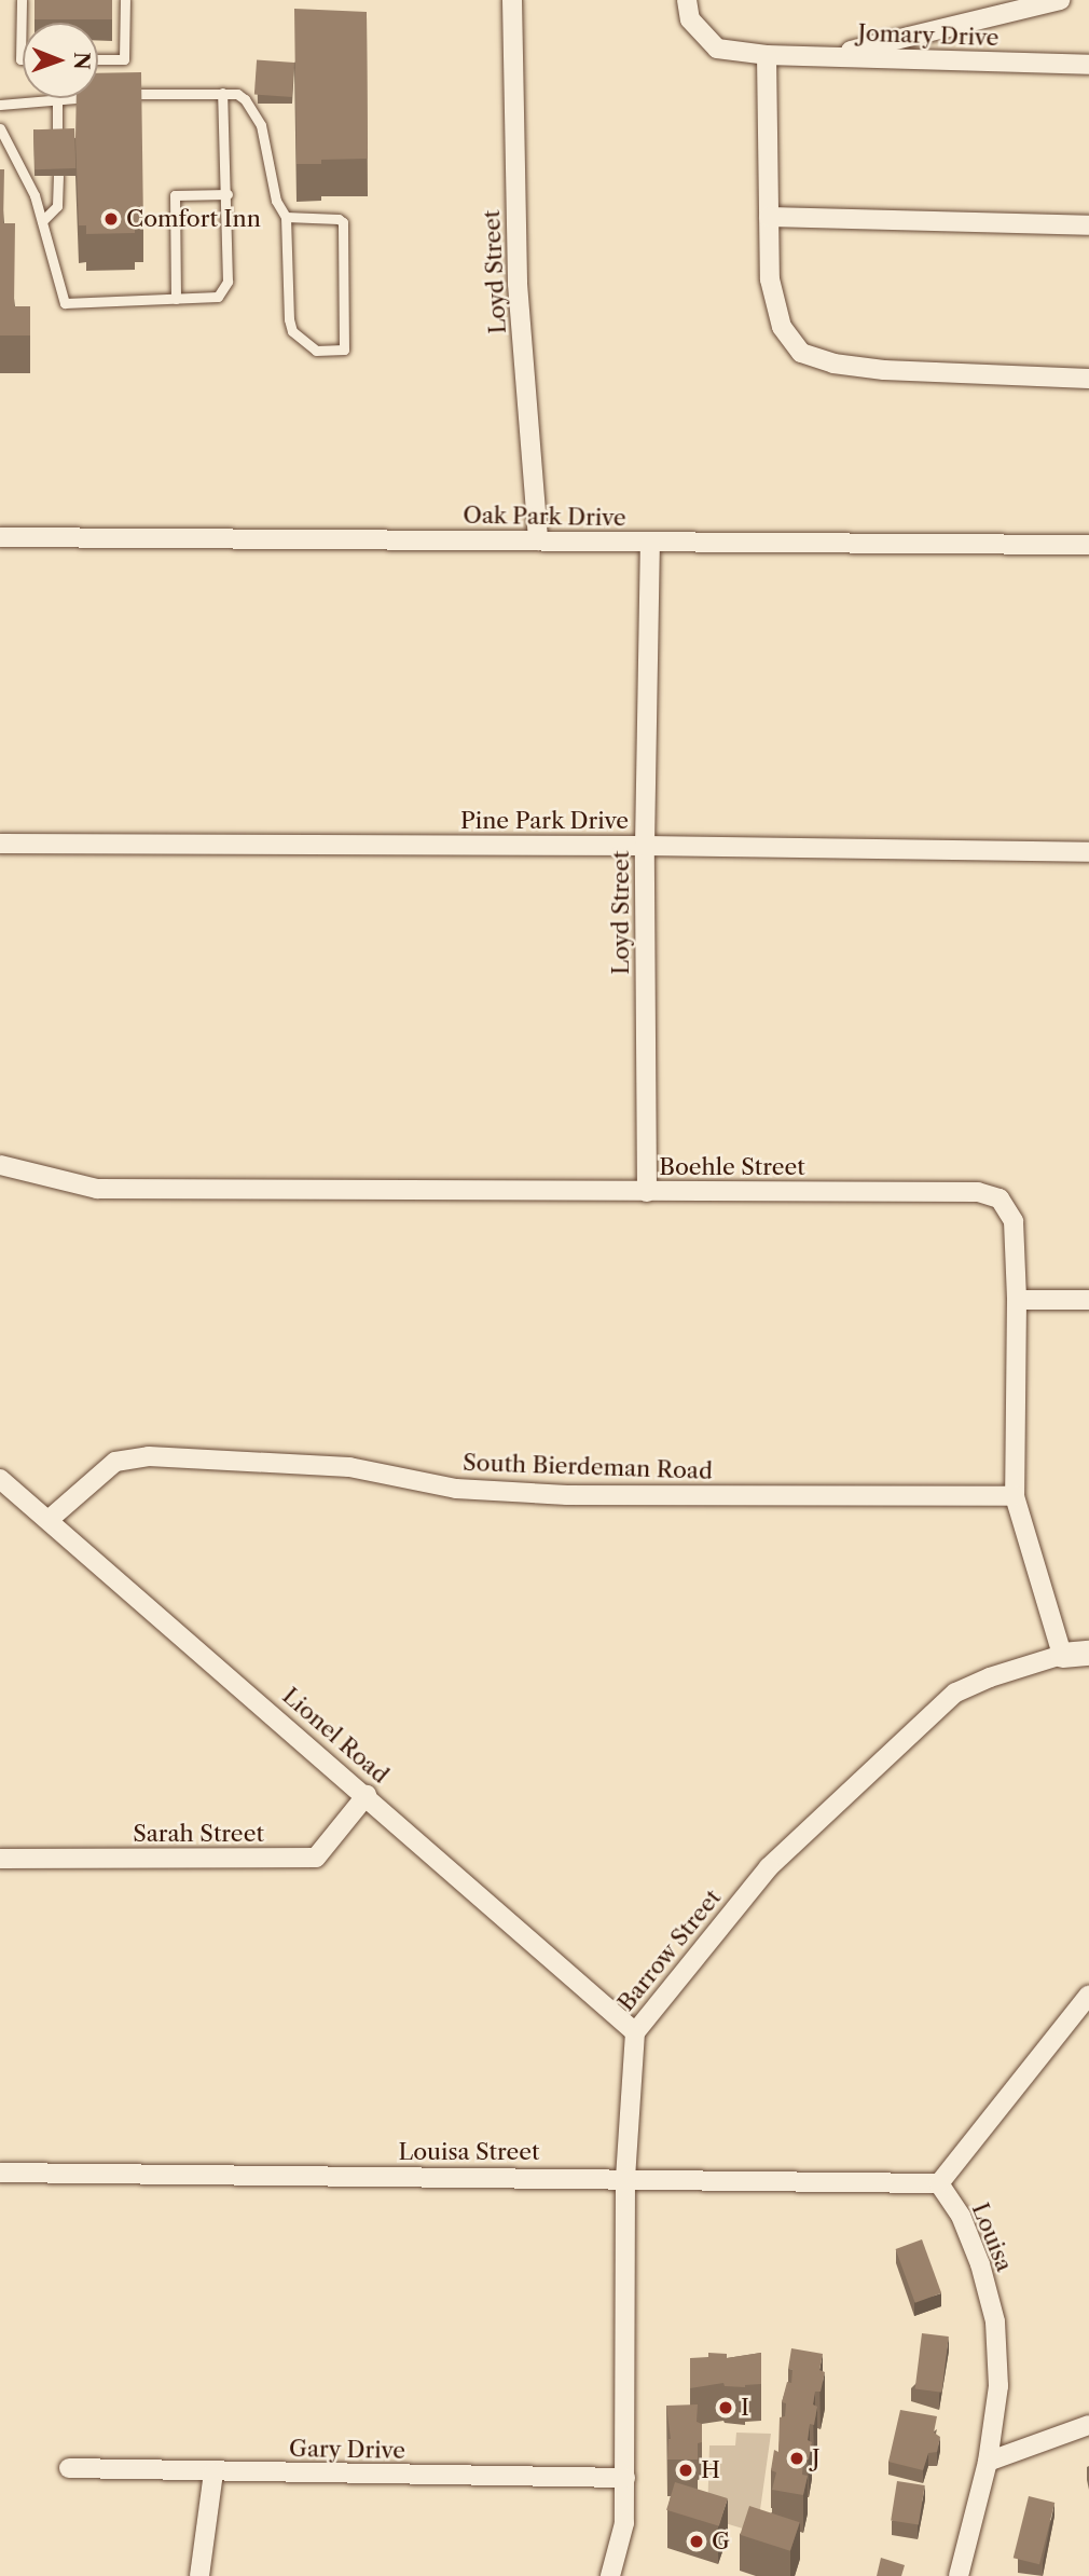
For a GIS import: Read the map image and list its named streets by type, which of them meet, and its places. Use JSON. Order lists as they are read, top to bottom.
{
  "streets": {
    "street": [
      "Jomary Drive",
      "Loyd Street",
      "Oak Park Drive",
      "Pine Park Drive",
      "Boehle Street",
      "South Bierdeman Road",
      "Lionel Road",
      "Sarah Street",
      "Barrow Street",
      "Louisa Street",
      "Louisa",
      "Gary Drive"
    ]
  },
  "crossings": [
    ["Loyd Street", "Oak Park Drive"],
    ["Loyd Street", "Pine Park Drive"],
    ["Loyd Street", "Boehle Street"],
    ["Boehle Street", "South Bierdeman Road"],
    ["Boehle Street", "Barrow Street"],
    ["South Bierdeman Road", "Lionel Road"],
    ["Lionel Road", "Sarah Street"],
    ["Lionel Road", "Barrow Street"],
    ["Barrow Street", "Louisa Street"],
    ["Barrow Street", "Gary Drive"],
    ["Louisa Street", "Louisa"]
  ],
  "places": [
    "Comfort Inn",
    "I",
    "J",
    "H",
    "G"
  ],
  "north": "right"
}
